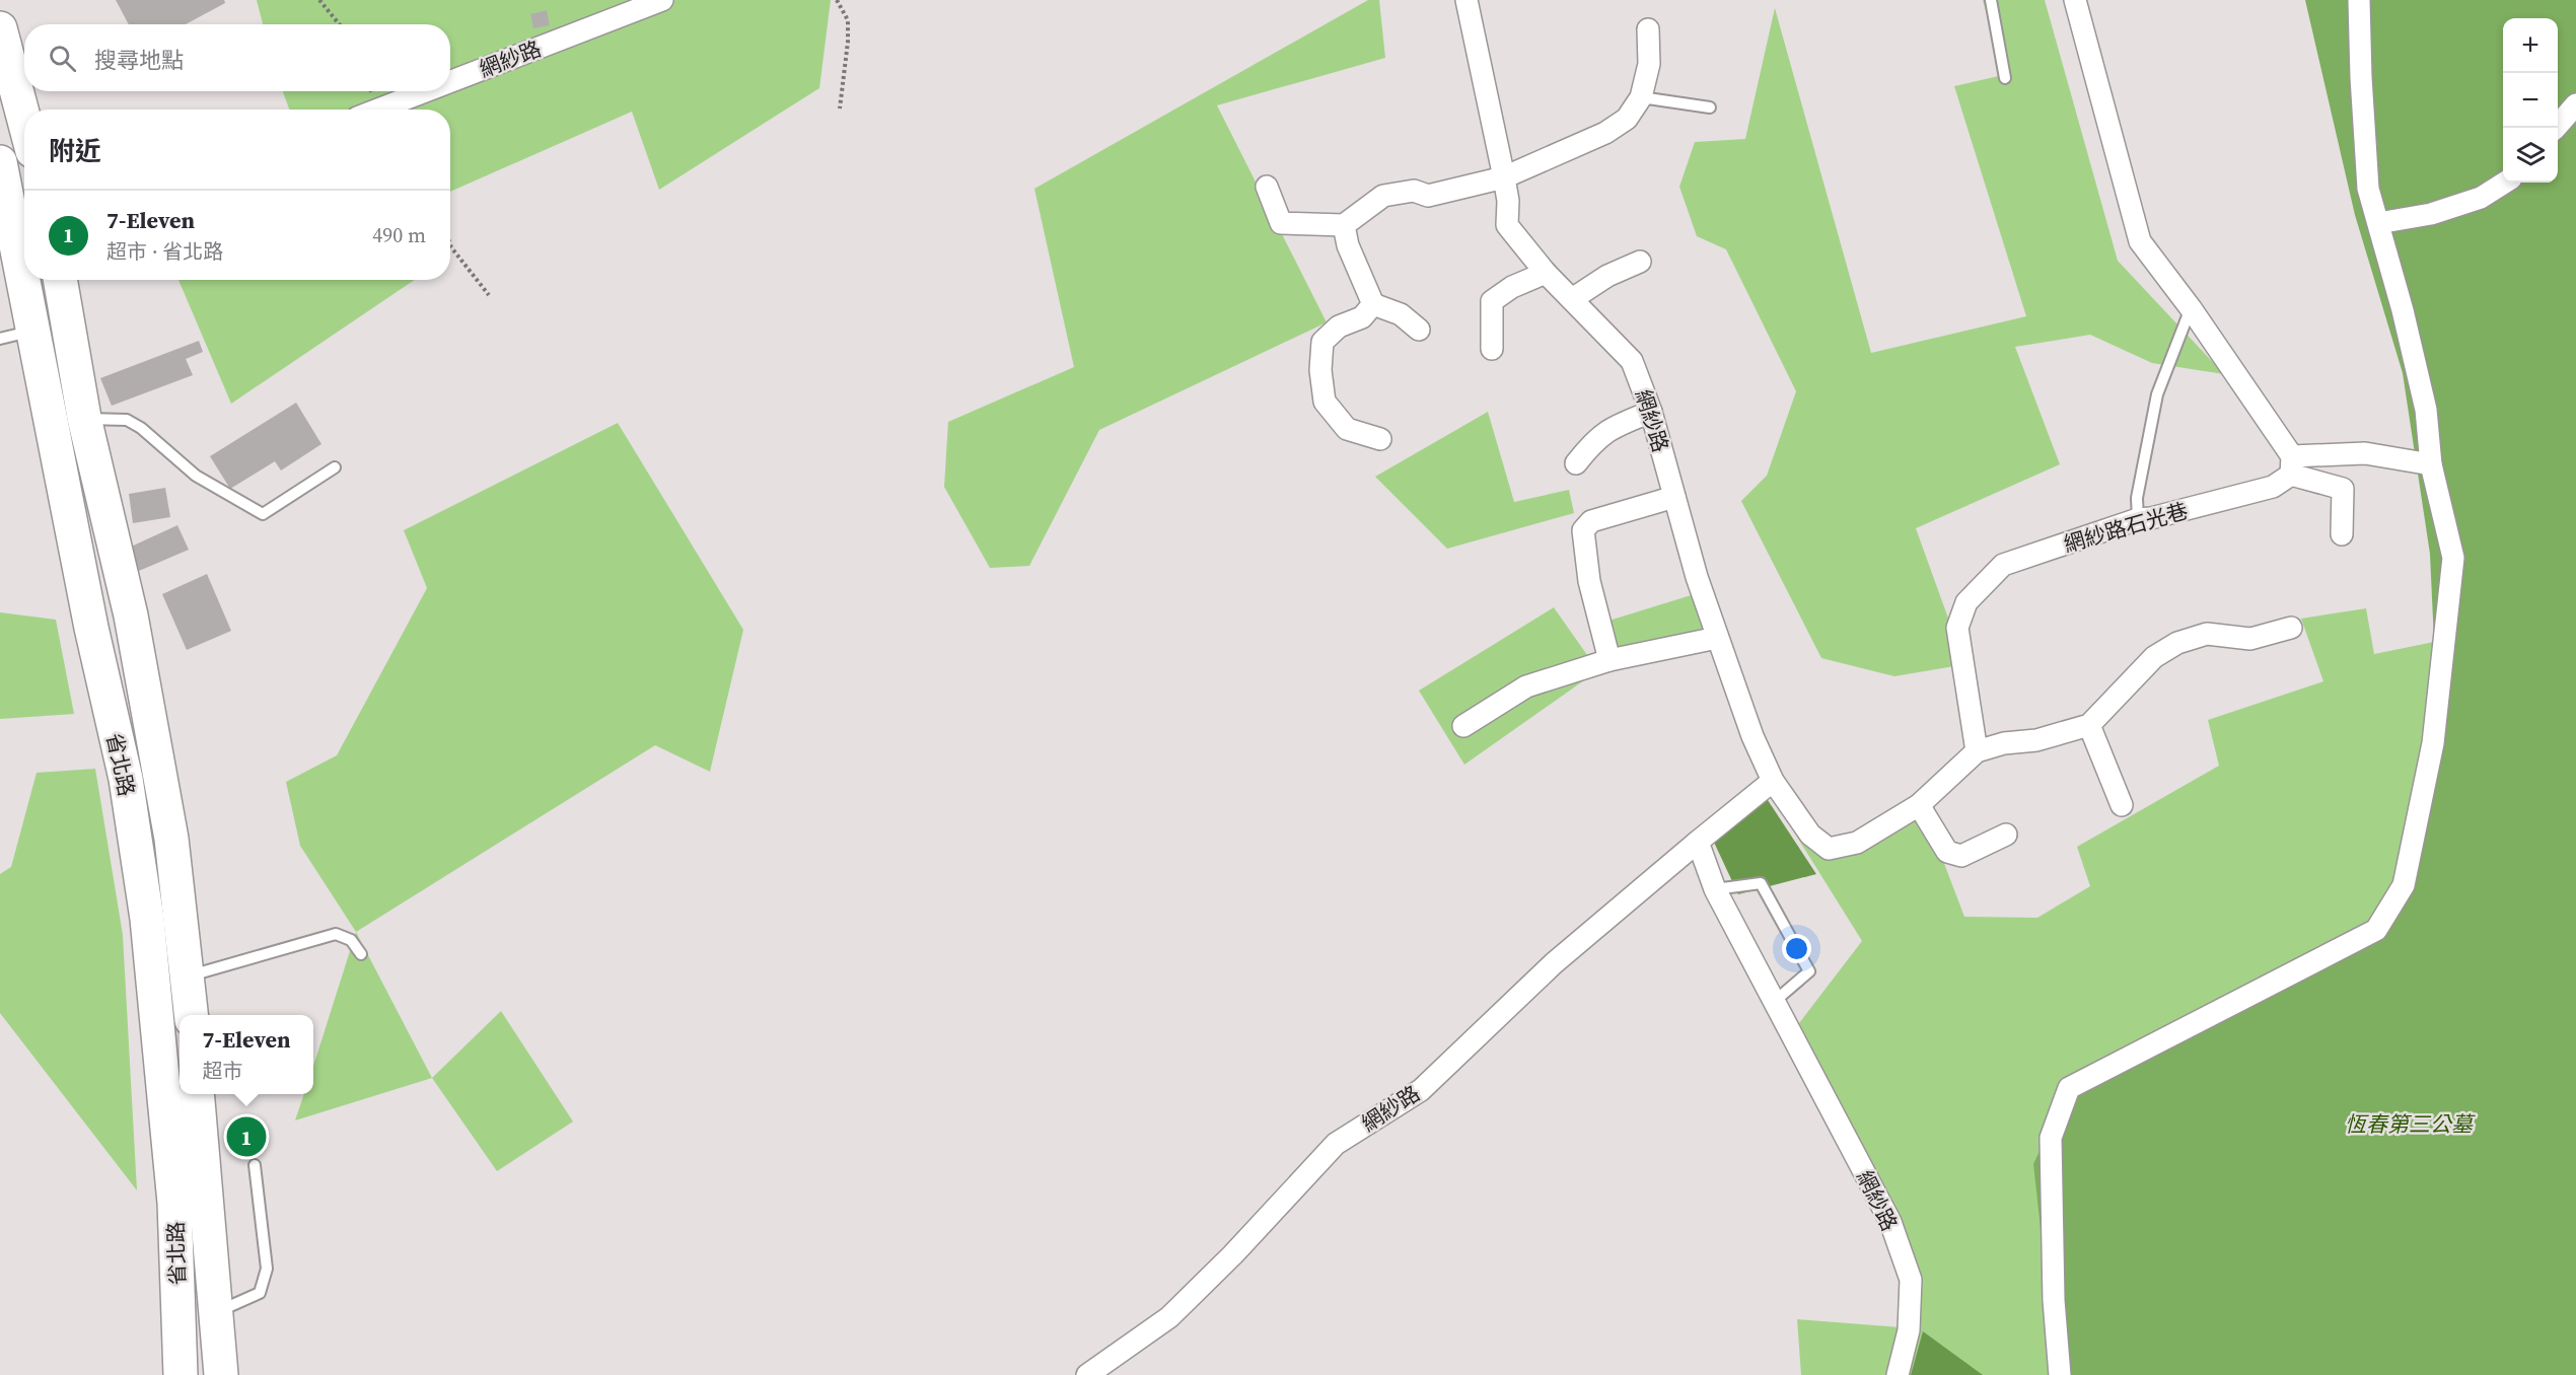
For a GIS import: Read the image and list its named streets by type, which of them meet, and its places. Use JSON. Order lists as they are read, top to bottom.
{
  "streets": {
    "main road": ["省北路"],
    "street": ["網紗路", "網紗路石光巷"]
  },
  "parks": ["恆春第三公墓"],
  "page": {
    "map_buttons": ["+", "−"],
    "search": "搜尋地點",
    "heading": "附近",
    "list": [
      {
        "mark": "1",
        "name": "7-Eleven",
        "note": "超市 · 省北路",
        "value": "490 m"
      }
    ],
    "popup": ["7-Eleven", "超市"],
    "pins": "1"
  }
}
